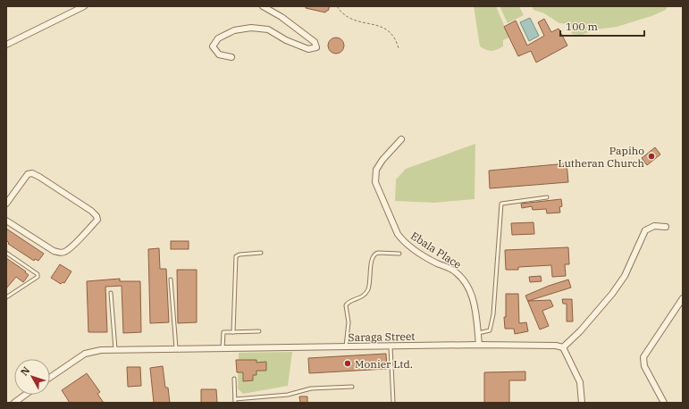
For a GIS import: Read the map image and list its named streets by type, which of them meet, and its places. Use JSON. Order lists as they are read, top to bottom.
{
  "streets": {
    "street": ["Ebala Place", "Saraga Street"]
  },
  "crossings": [
    ["Ebala Place", "Saraga Street"]
  ],
  "places": ["Papiho Lutheran Church", "Monier Ltd."],
  "scale_bar": "100 m",
  "north": "top left"
}
